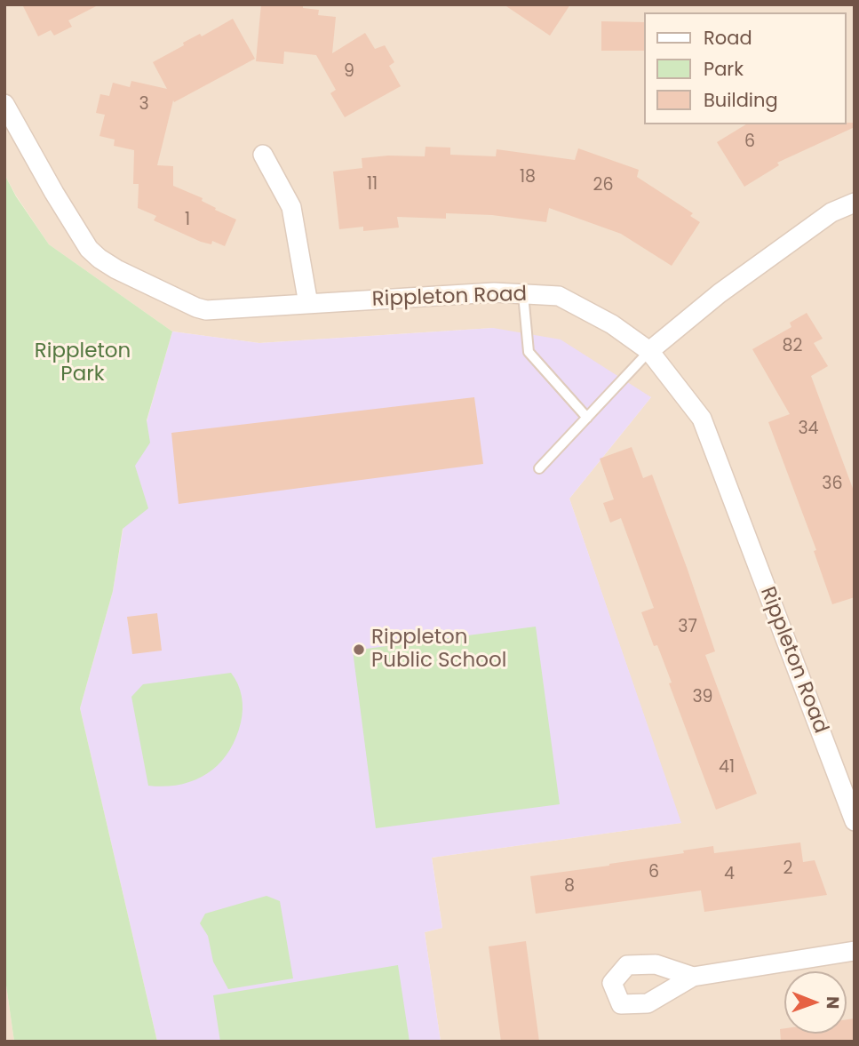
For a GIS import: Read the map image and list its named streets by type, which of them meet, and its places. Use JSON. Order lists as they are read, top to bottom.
{
  "streets": {
    "street": ["Rippleton Road"]
  },
  "parks": ["Rippleton Park"],
  "places": ["Rippleton Public School"],
  "house_numbers": [
    "9",
    "3",
    "6",
    "18",
    "11",
    "26",
    "1",
    "82",
    "34",
    "36",
    "37",
    "39",
    "41",
    "2",
    "6",
    "4",
    "8"
  ],
  "legend": ["Road", "Park", "Building"],
  "north": "right"
}
